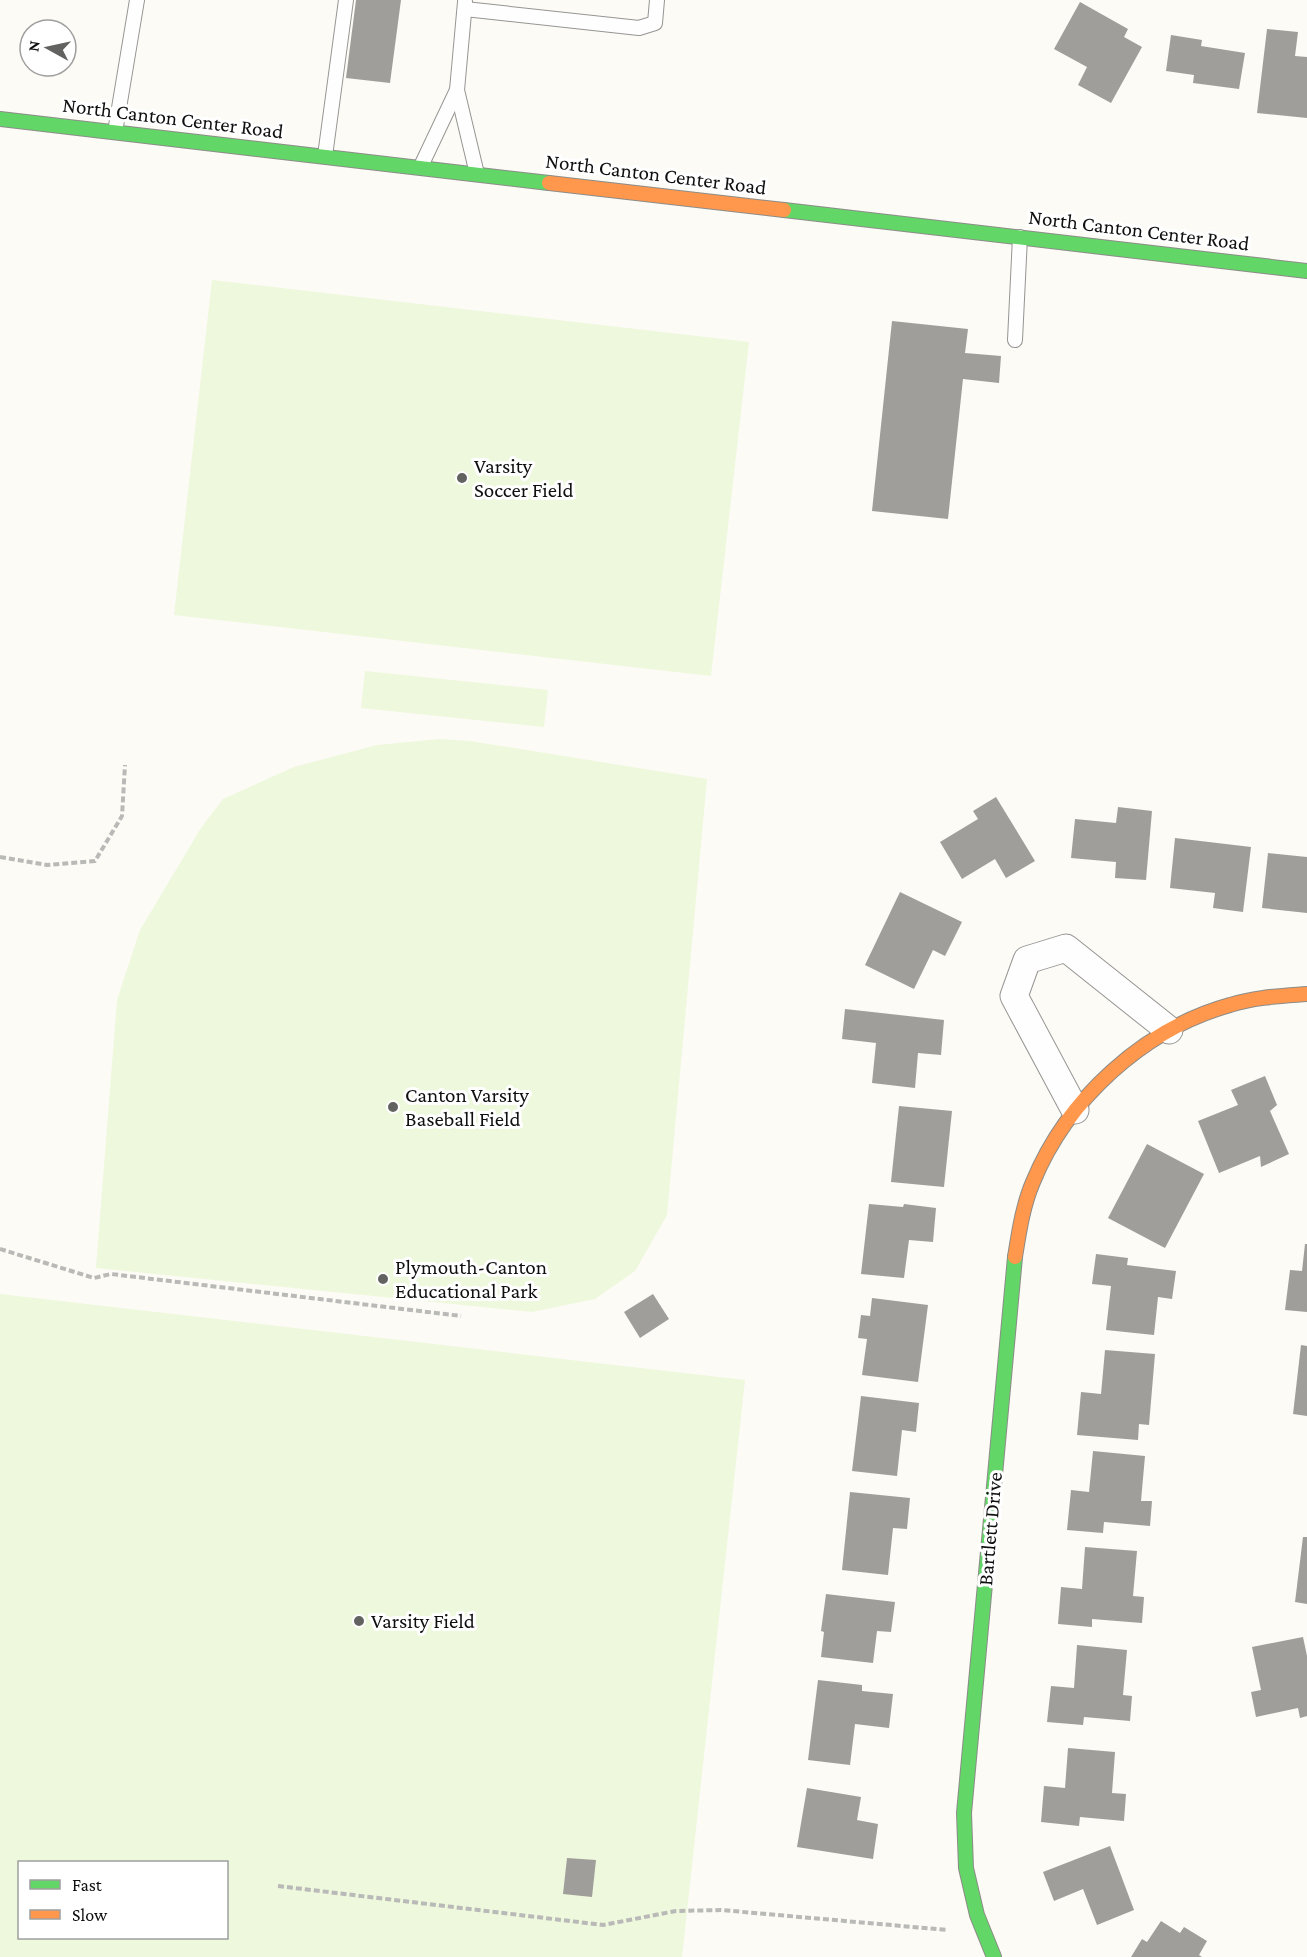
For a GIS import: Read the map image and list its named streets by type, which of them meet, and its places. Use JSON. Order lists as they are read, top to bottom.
{
  "streets": {
    "street": ["North Canton Center Road", "Bartlett Drive"]
  },
  "places": [
    "Varsity Soccer Field",
    "Canton Varsity Baseball Field",
    "Plymouth-Canton Educational Park",
    "Varsity Field"
  ],
  "legend": ["Fast", "Slow"],
  "north": "left"
}
